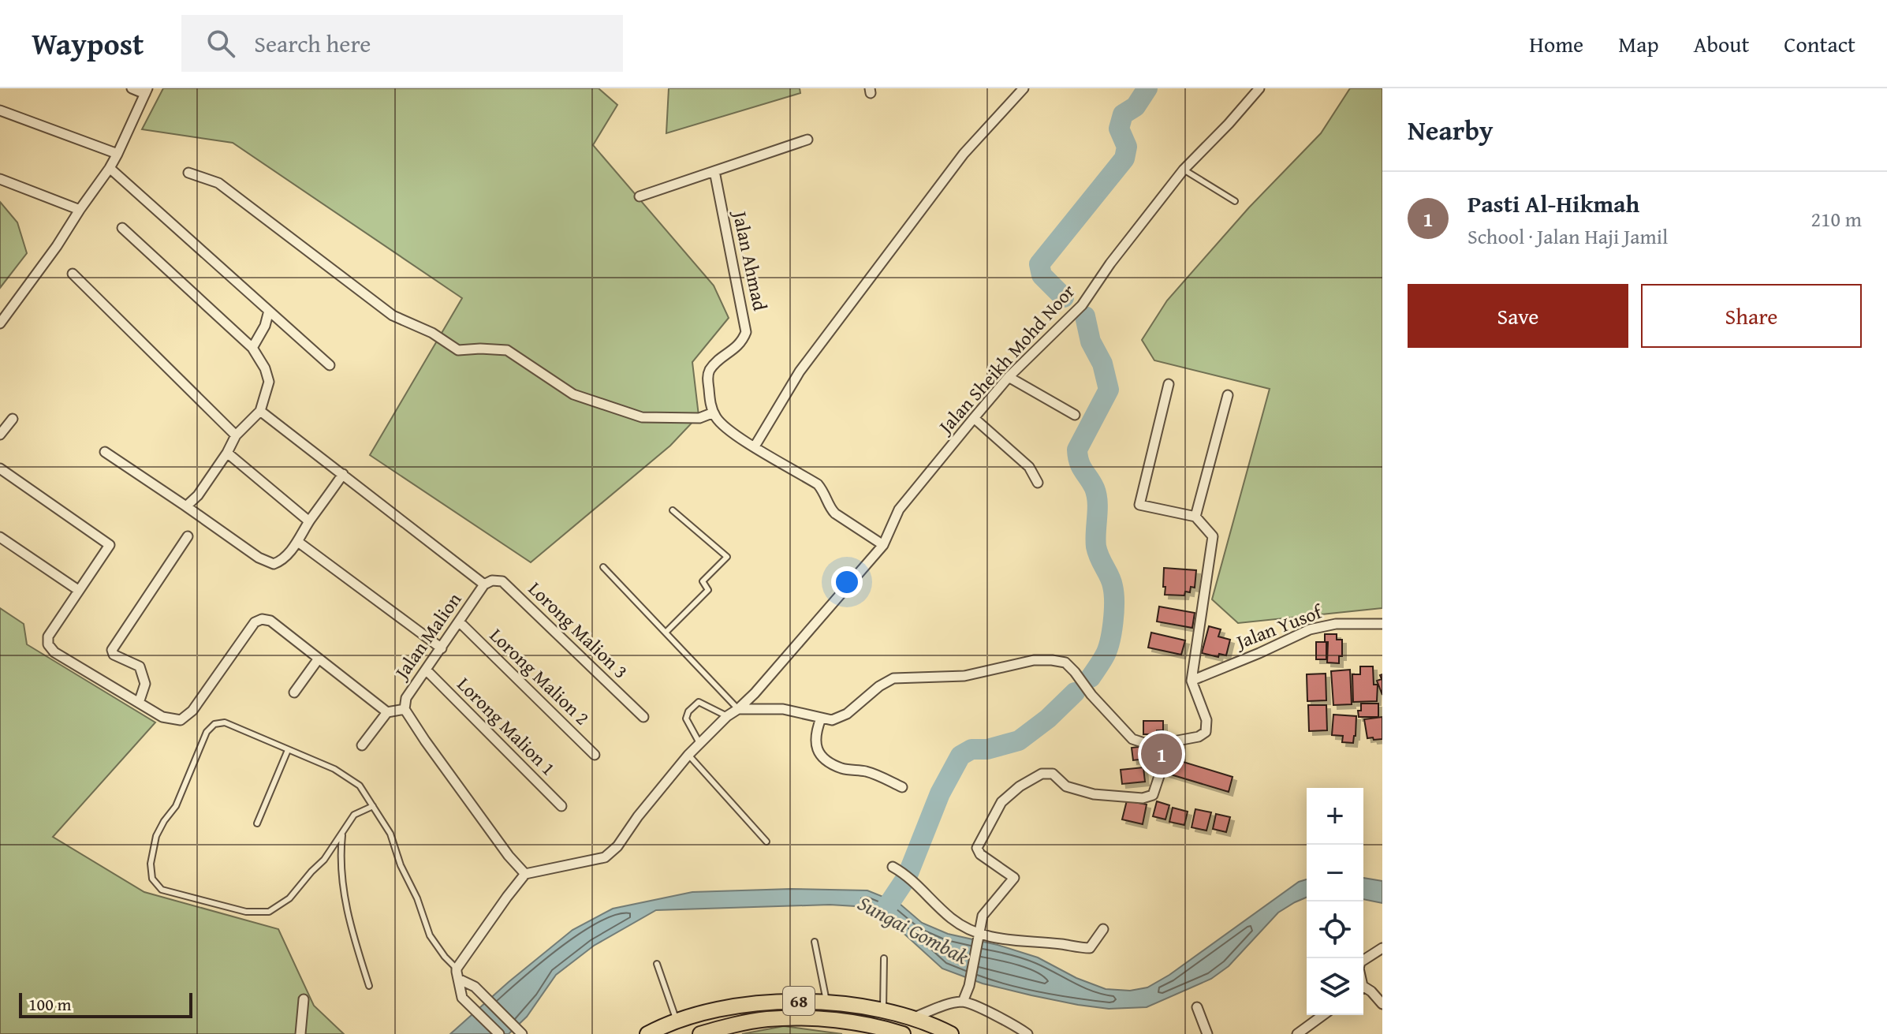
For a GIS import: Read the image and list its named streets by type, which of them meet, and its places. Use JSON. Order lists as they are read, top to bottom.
{
  "streets": {
    "main road": ["68"],
    "street": [
      "Jalan Ahmad",
      "Jalan Sheikh Mohd Noor",
      "Jalan Yusof",
      "Lorong Malion 3",
      "Jalan Malion",
      "Lorong Malion 2",
      "Lorong Malion 1"
    ]
  },
  "crossings": [
    ["Lorong Malion 3", "Jalan Malion"],
    ["Jalan Malion", "Lorong Malion 2"],
    ["Jalan Malion", "Lorong Malion 1"]
  ],
  "water": ["Sungai Gombak"],
  "scale_bar": "100 m",
  "page": {
    "header": "Waypost",
    "search": "Search here",
    "nav": [
      "Home",
      "Map",
      "About",
      "Contact"
    ],
    "heading": "Nearby",
    "list": [
      {
        "mark": "1",
        "name": "Pasti Al-Hikmah",
        "note": "School · Jalan Haji Jamil",
        "value": "210 m"
      }
    ],
    "buttons": ["Save", "Share"],
    "pins": "1",
    "map_buttons": ["+", "−"],
    "scale": "100 m"
  }
}
